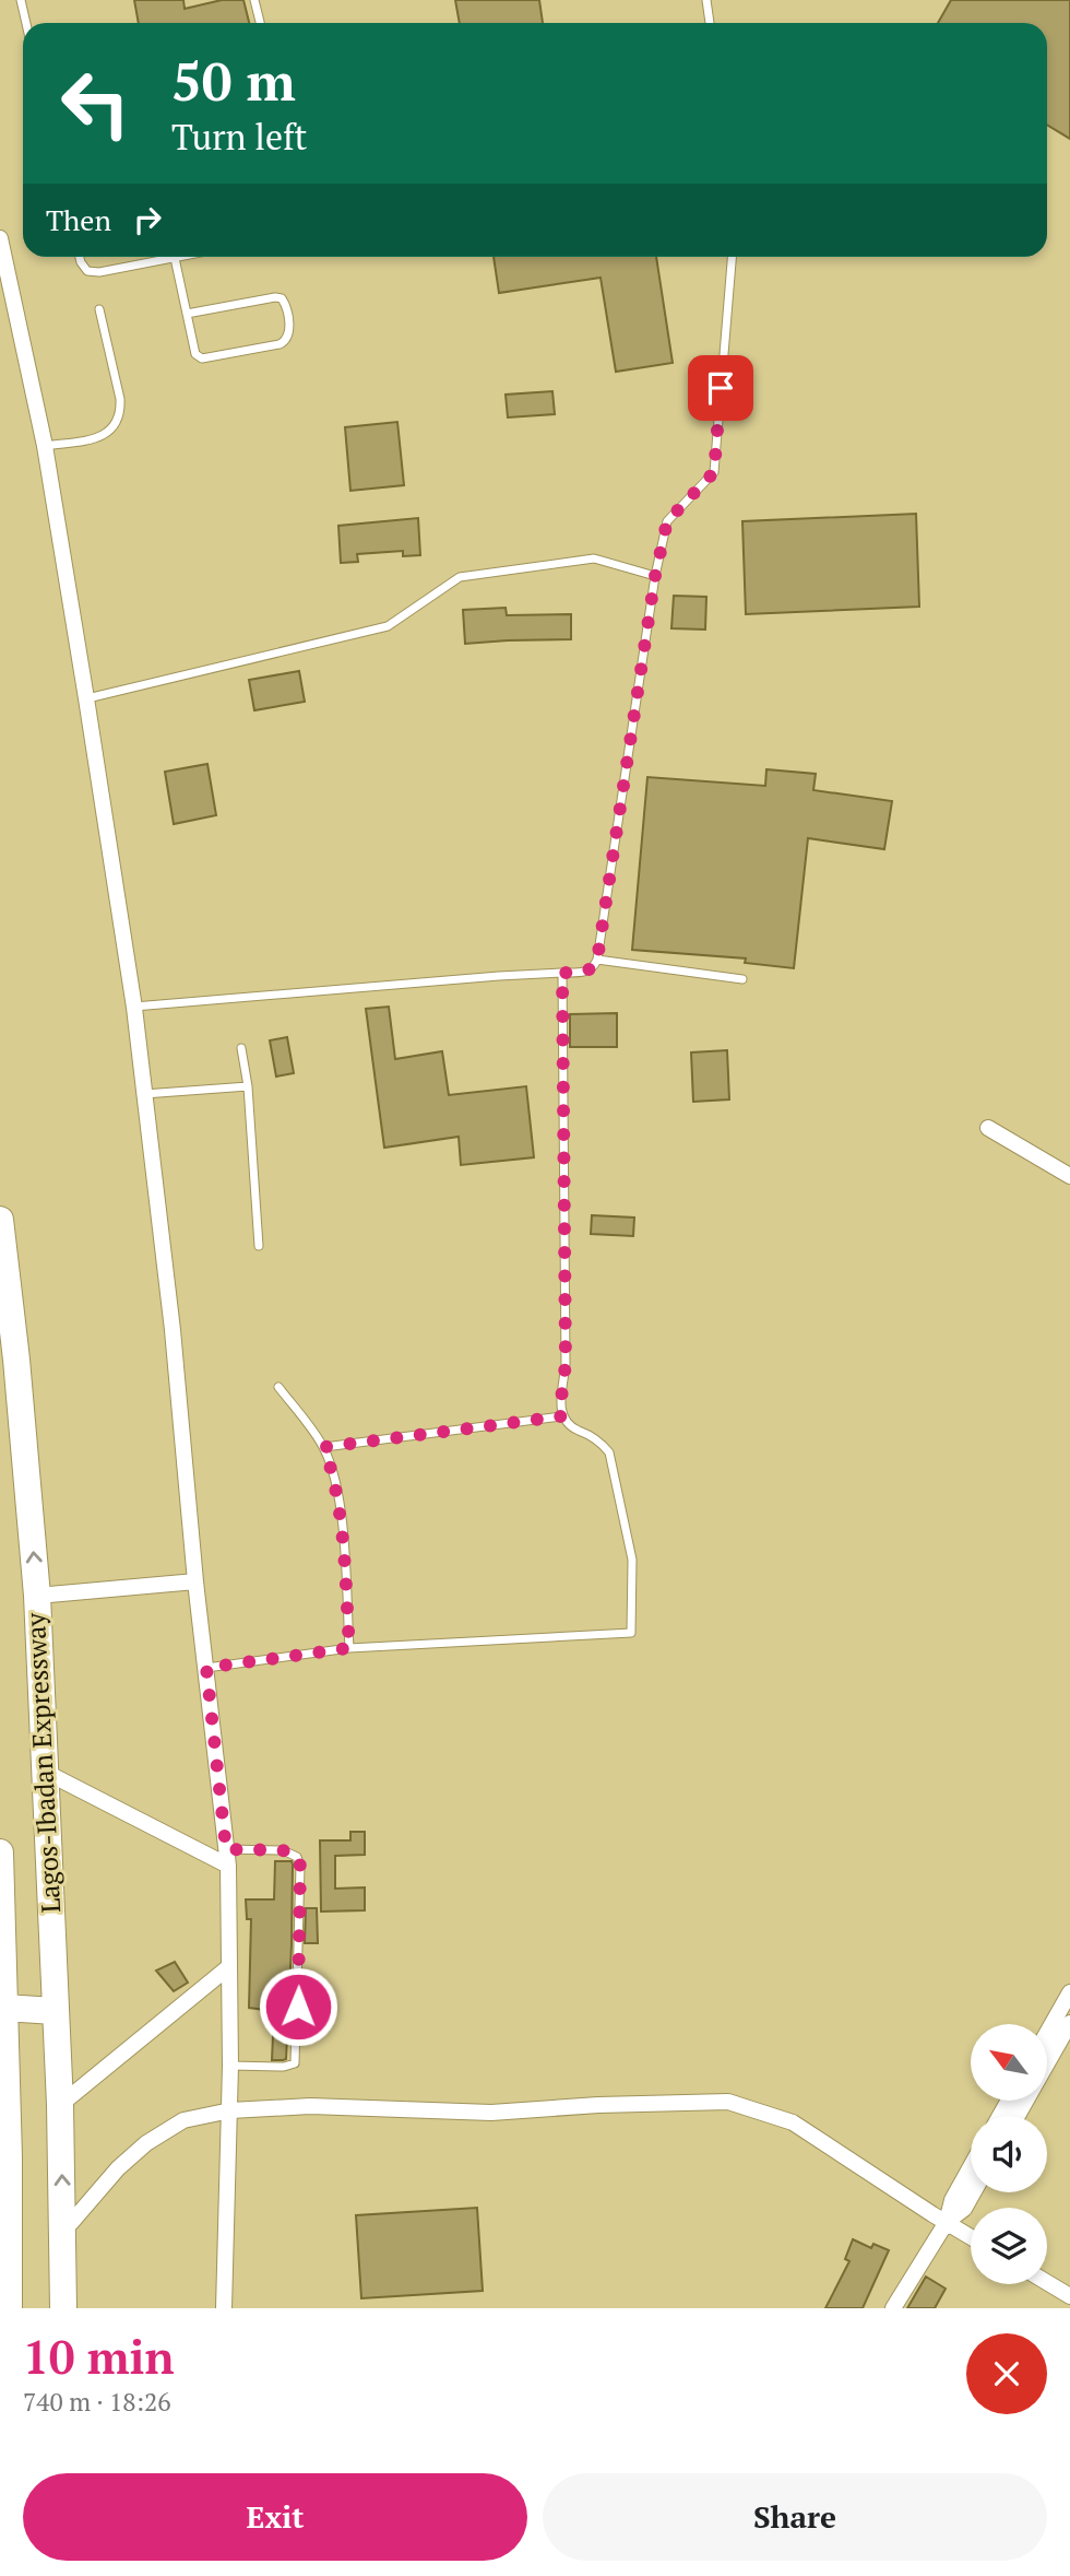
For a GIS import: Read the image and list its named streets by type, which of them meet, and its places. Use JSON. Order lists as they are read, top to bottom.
{
  "streets": {
    "highway": ["Lagos-Ibadan Expressway"]
  },
  "north": "top left",
  "page": {
    "turn": ["50 m", "Turn left"],
    "then": "Then",
    "heading": ["10 min", "740 m · 18:26"],
    "buttons": ["Exit", "Share"]
  }
}
